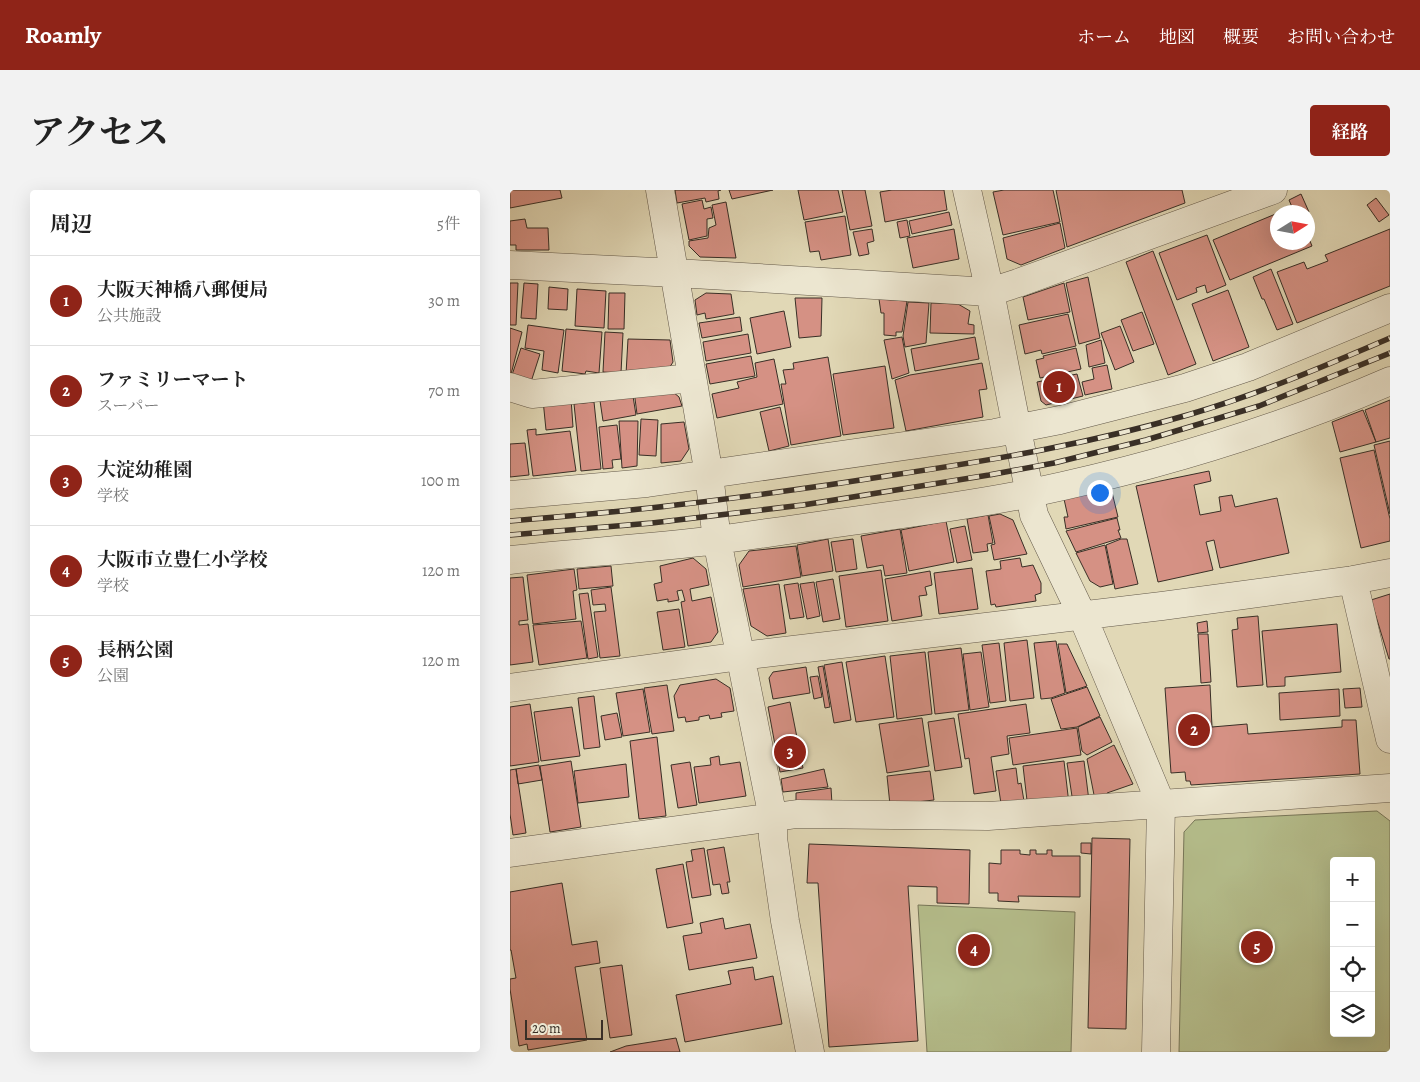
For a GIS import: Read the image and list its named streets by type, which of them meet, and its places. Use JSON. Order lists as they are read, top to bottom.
{
  "scale_bar": "20 m",
  "north": "right",
  "page": {
    "header": "Roamly",
    "nav": [
      "ホーム",
      "地図",
      "概要",
      "お問い合わせ"
    ],
    "title": "アクセス",
    "buttons": "経路",
    "heading": ["周辺", "5件"],
    "list": [
      {
        "mark": "1",
        "name": "大阪天神橋八郵便局",
        "note": "公共施設",
        "value": "30 m"
      },
      {
        "mark": "2",
        "name": "ファミリーマート",
        "note": "スーパー",
        "value": "70 m"
      },
      {
        "mark": "3",
        "name": "大淀幼稚園",
        "note": "学校",
        "value": "100 m"
      },
      {
        "mark": "4",
        "name": "大阪市立豊仁小学校",
        "note": "学校",
        "value": "120 m"
      },
      {
        "mark": "5",
        "name": "長柄公園",
        "note": "公園",
        "value": "120 m"
      }
    ],
    "pins": [
      "1",
      "2",
      "3",
      "5",
      "4"
    ],
    "map_buttons": ["+", "−"],
    "scale": "20 m"
  }
}
